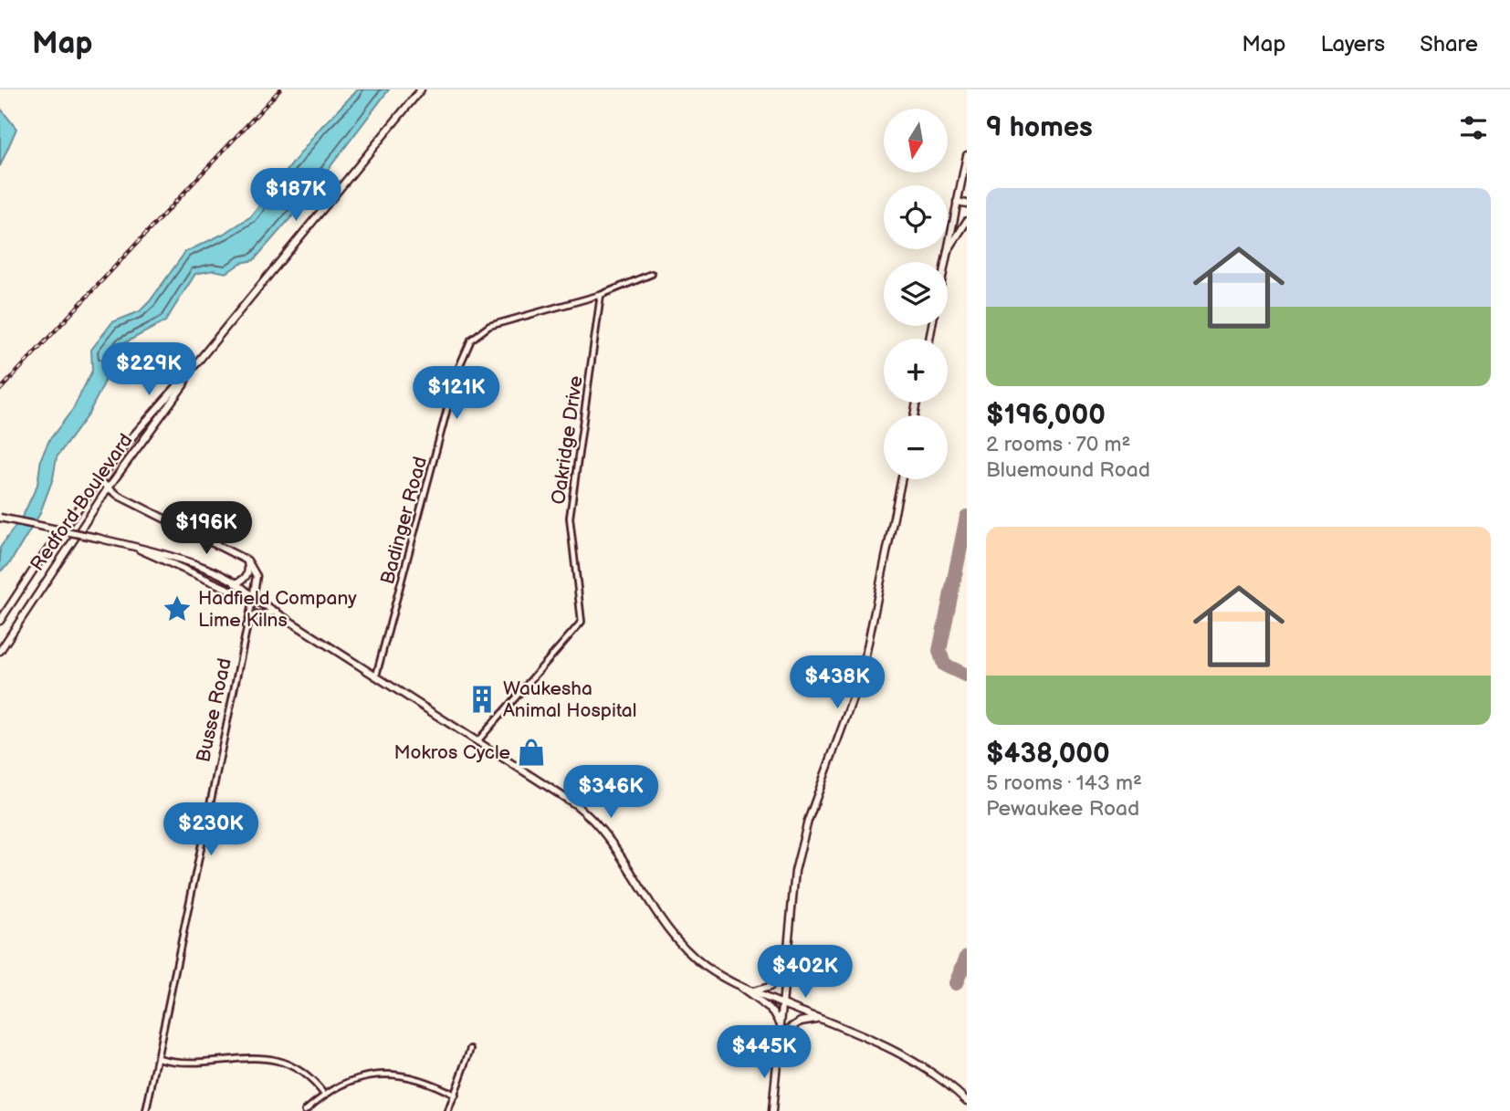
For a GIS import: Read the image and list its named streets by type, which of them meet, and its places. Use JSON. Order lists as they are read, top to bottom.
{
  "streets": {
    "main road": ["Redford Boulevard", "Busse Road"],
    "street": ["Oakridge Drive", "Badinger Road"]
  },
  "crossings": [
    ["Oakridge Drive", "Badinger Road"]
  ],
  "places": {
    "place": ["Hadfield Company Lime Kilns"],
    "building": ["Waukesha Animal Hospital"],
    "shop": ["Mokros Cycle"]
  },
  "north": "bottom",
  "page": {
    "header": "Map",
    "nav": ["Map", "Layers", "Share"],
    "heading": "9 homes",
    "map_buttons": ["+", "−"],
    "list": [
      {
        "name": "$196,000",
        "note": "2 rooms · 70 m² · Bluemound Road"
      },
      {
        "name": "$438,000",
        "note": "5 rooms · 143 m² · Pewaukee Road"
      }
    ],
    "price": [
      "$187K",
      "$229K",
      "$121K",
      "$196K",
      "$438K",
      "$346K",
      "$230K",
      "$402K",
      "$445K"
    ]
  }
}
